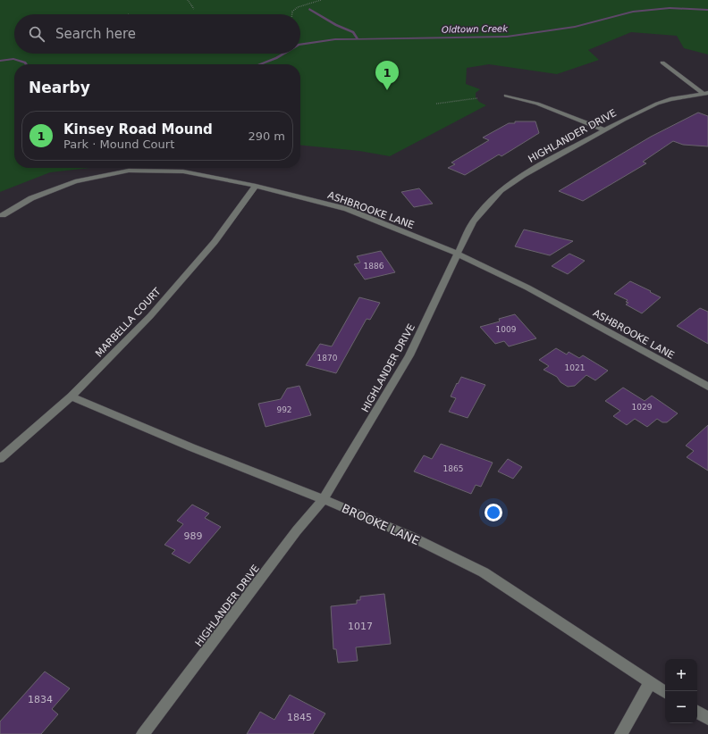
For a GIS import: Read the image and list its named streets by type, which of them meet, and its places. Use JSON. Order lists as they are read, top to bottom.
{
  "streets": {
    "street": [
      "HIGHLANDER DRIVE",
      "ASHBROOKE LANE",
      "MARBELLA COURT",
      "BROOKE LANE"
    ]
  },
  "crossings": [
    ["HIGHLANDER DRIVE", "ASHBROOKE LANE"],
    ["HIGHLANDER DRIVE", "BROOKE LANE"],
    ["ASHBROOKE LANE", "MARBELLA COURT"],
    ["MARBELLA COURT", "BROOKE LANE"]
  ],
  "water": ["Oldtown Creek"],
  "house_numbers": [
    "1886",
    "1009",
    "1870",
    "1021",
    "1029",
    "992",
    "1865",
    "989",
    "1017",
    "1834",
    "1845"
  ],
  "page": {
    "search": "Search here",
    "pins": "1",
    "heading": "Nearby",
    "list": [
      {
        "mark": "1",
        "name": "Kinsey Road Mound",
        "note": "Park · Mound Court",
        "value": "290 m"
      }
    ],
    "map_buttons": ["+", "−"]
  }
}
